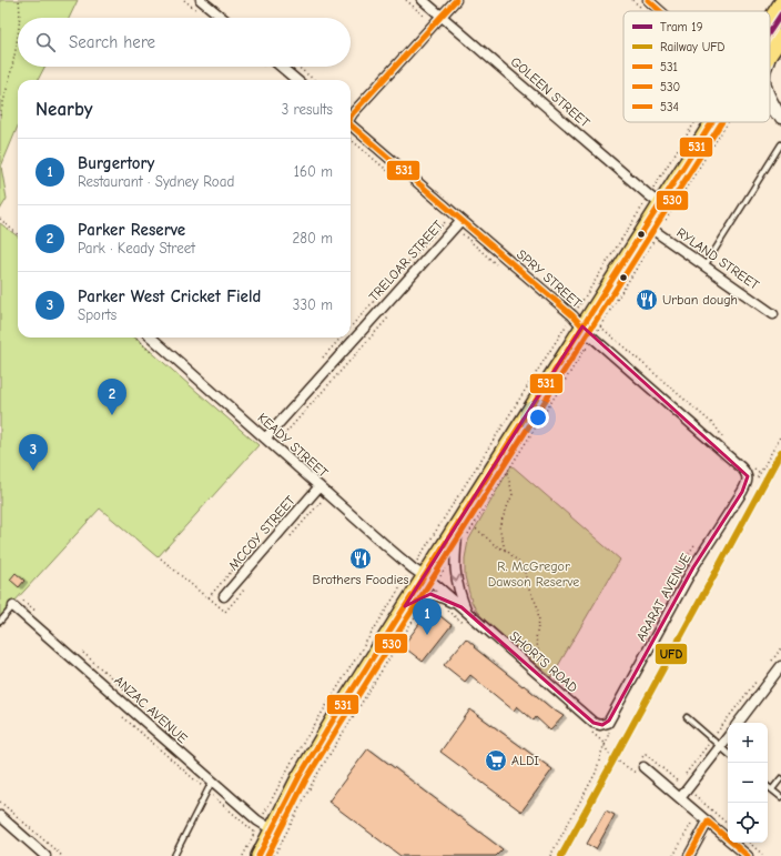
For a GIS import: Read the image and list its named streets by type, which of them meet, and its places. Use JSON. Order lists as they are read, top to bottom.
{
  "streets": {
    "street": [
      "GOLEEN STREET",
      "RYLAND STREET",
      "TRELOAR STREET",
      "SPRY STREET",
      "KEADY STREET",
      "MCCOY STREET",
      "ARARAT AVENUE",
      "SHORTS ROAD",
      "ANZAC AVENUE"
    ]
  },
  "crossings": [
    ["TRELOAR STREET", "SPRY STREET"],
    ["TRELOAR STREET", "KEADY STREET"],
    ["SPRY STREET", "ARARAT AVENUE"],
    ["KEADY STREET", "MCCOY STREET"],
    ["KEADY STREET", "SHORTS ROAD"],
    ["ARARAT AVENUE", "SHORTS ROAD"]
  ],
  "parks": ["R. McGregor Dawson Reserve"],
  "places": {
    "restaurant": ["Urban dough", "Brothers Foodies"],
    "supermarket": ["ALDI"]
  },
  "lines": [
    "transit line 531",
    "tram line 19",
    "transit line 530",
    "rail line UFD",
    "transit line 534"
  ],
  "legend": [
    "Tram 19",
    "Railway UFD",
    "531",
    "530",
    "534"
  ],
  "page": {
    "search": "Search here",
    "heading": ["Nearby", "3 results"],
    "list": [
      {
        "mark": "1",
        "name": "Burgertory",
        "note": "Restaurant · Sydney Road",
        "value": "160 m"
      },
      {
        "mark": "2",
        "name": "Parker Reserve",
        "note": "Park · Keady Street",
        "value": "280 m"
      },
      {
        "mark": "3",
        "name": "Parker West Cricket Field",
        "note": "Sports",
        "value": "330 m"
      }
    ],
    "pins": ["2", "3", "1"],
    "map_buttons": ["+", "−"]
  }
}
